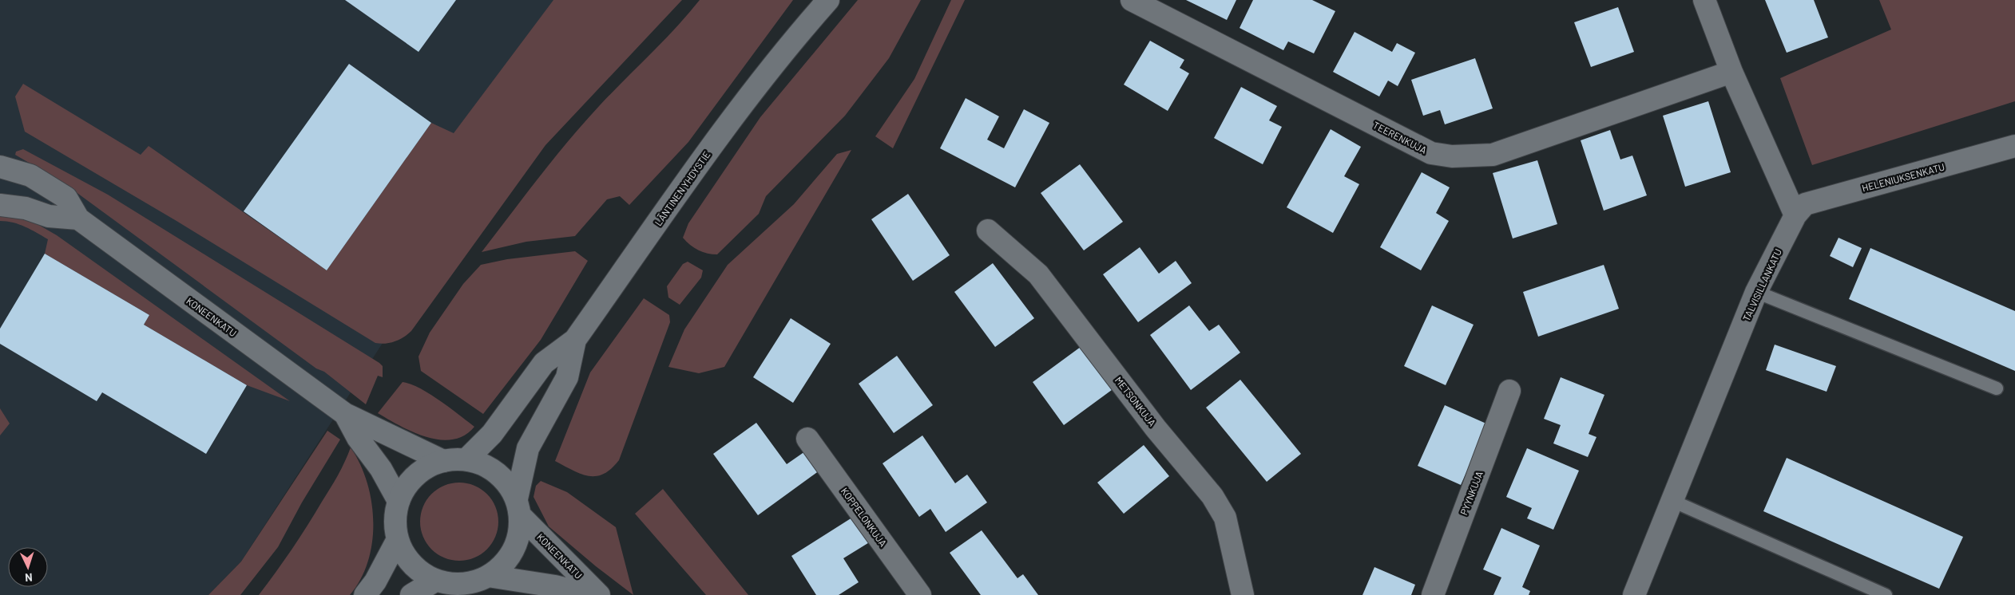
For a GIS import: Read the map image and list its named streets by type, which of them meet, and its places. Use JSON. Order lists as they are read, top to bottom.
{
  "streets": {
    "street": [
      "TEERENKUJA",
      "HELENIUKSENKATU",
      "LÄNTINEN YHDYSTIE",
      "TALVISILLANKATU",
      "KONEENKATU",
      "METSONKUJA",
      "PYYNKUJA",
      "KOPPELONKUJA"
    ]
  },
  "crossings": [
    ["HELENIUKSENKATU", "TALVISILLANKATU"],
    ["LÄNTINEN YHDYSTIE", "KONEENKATU"]
  ],
  "north": "bottom"
}
